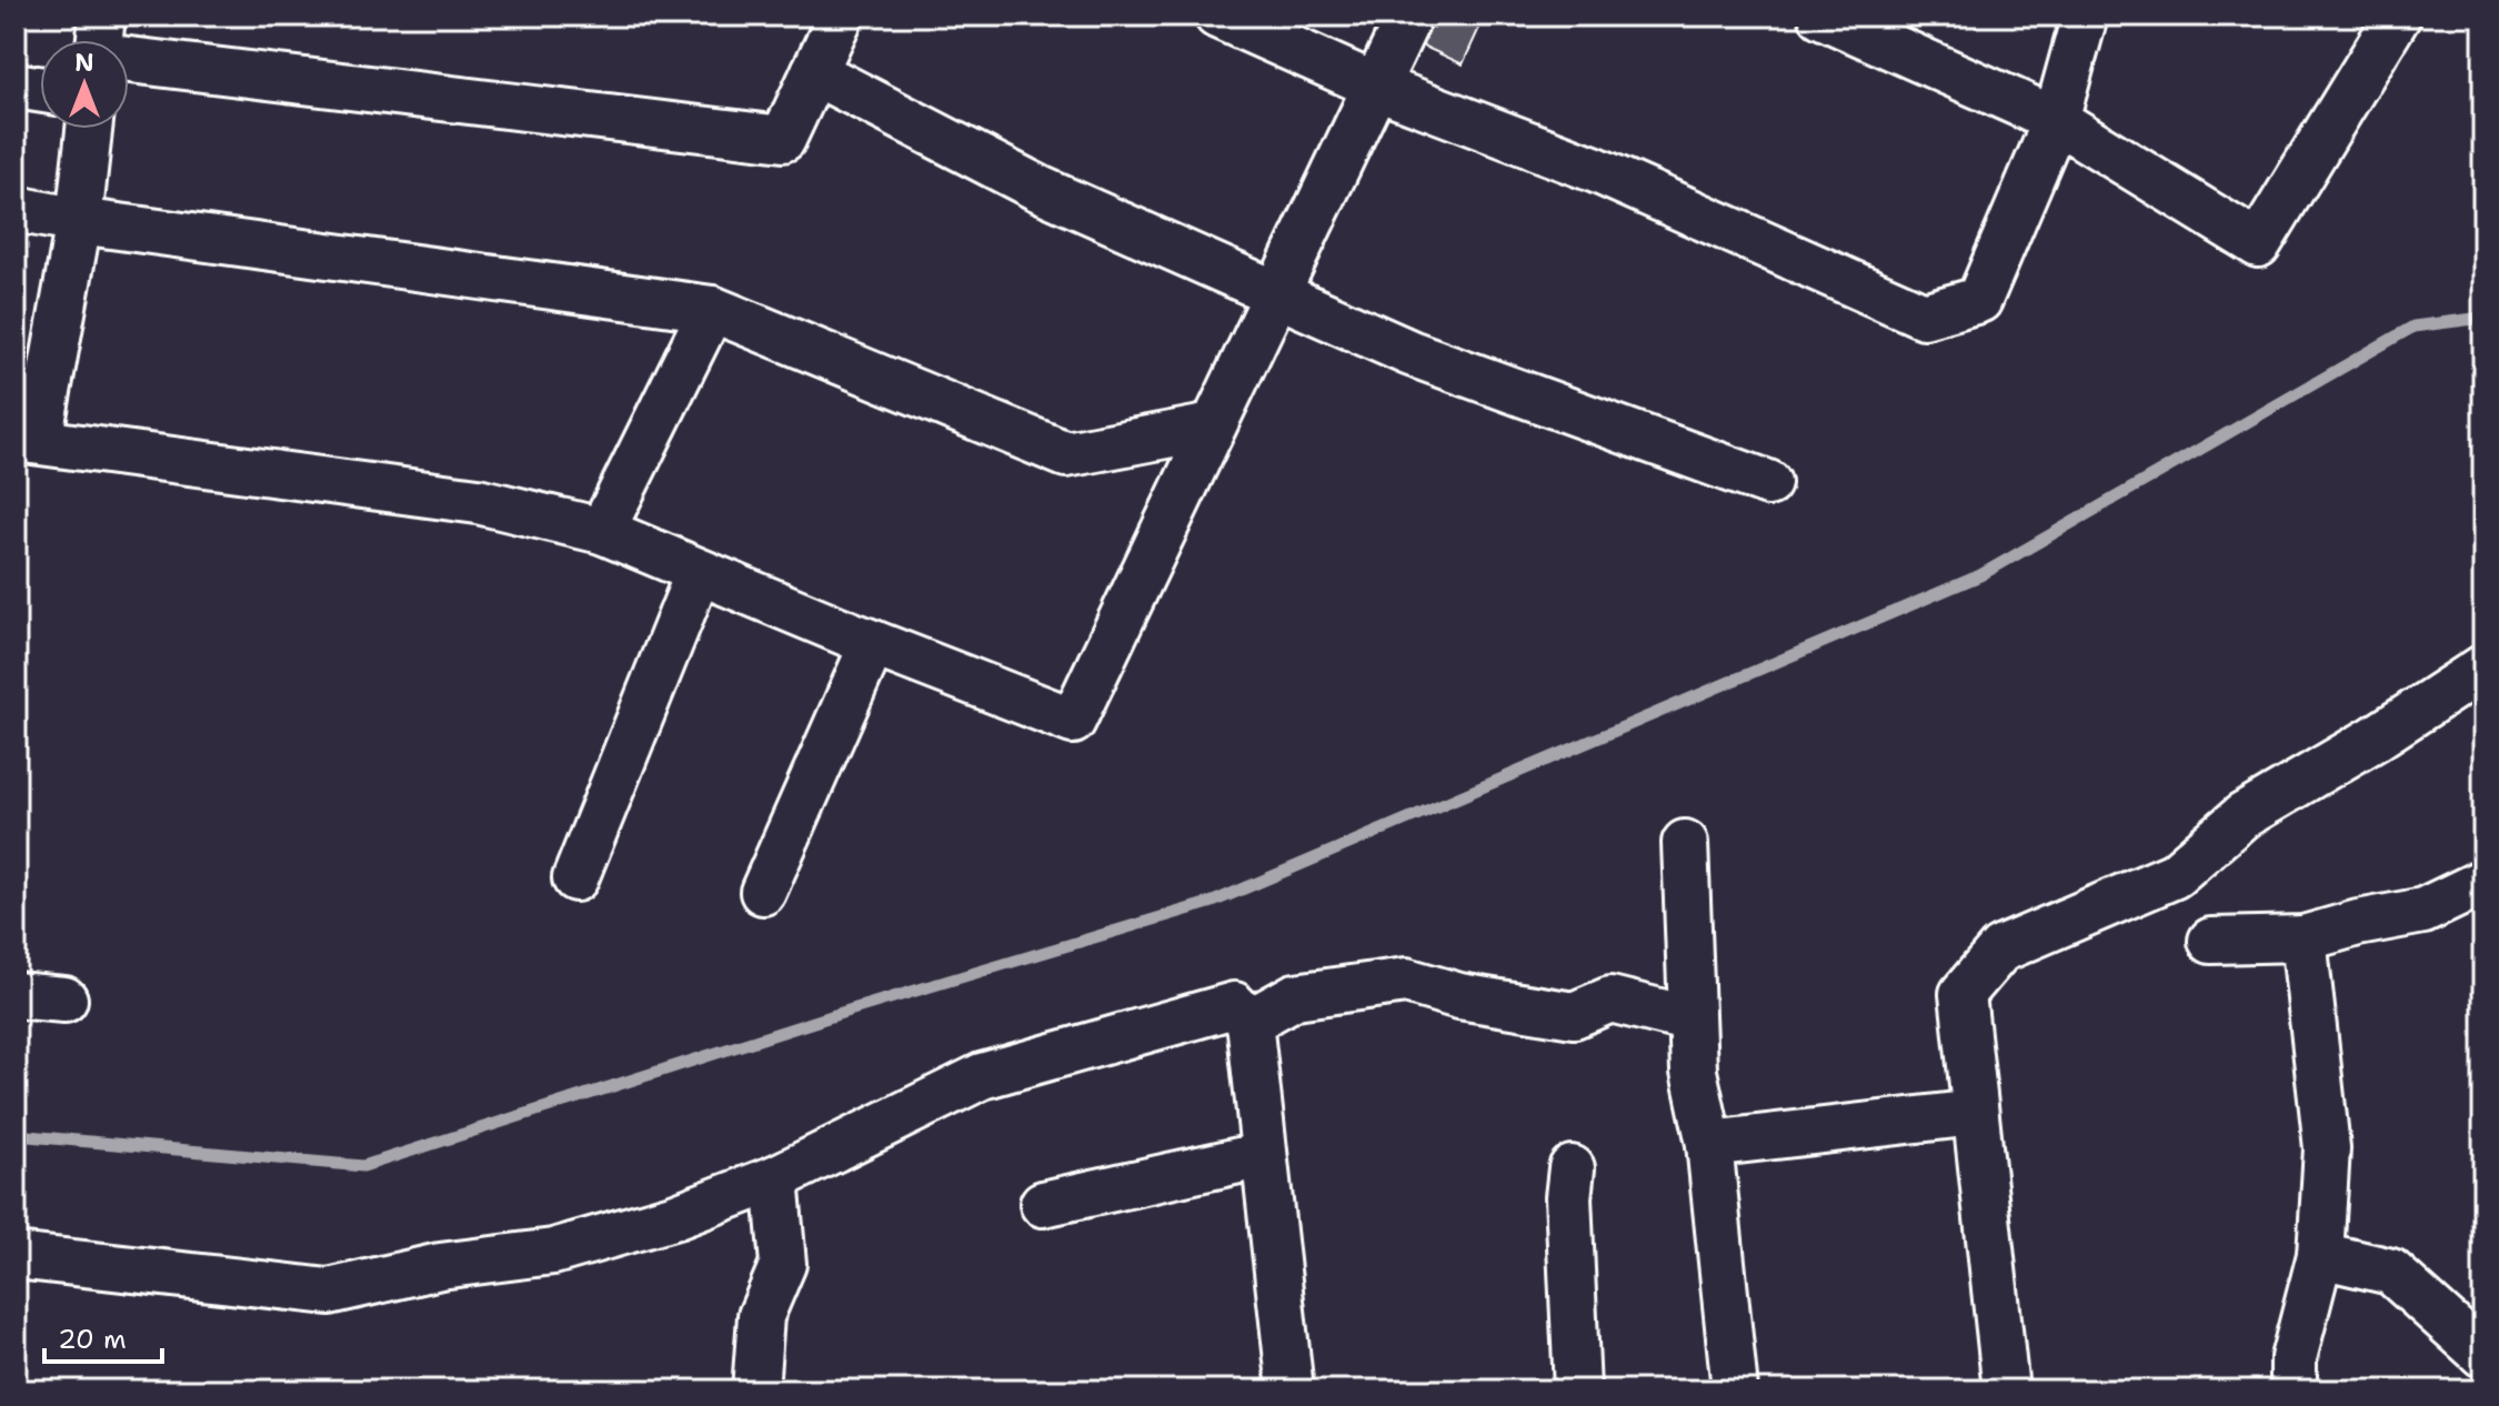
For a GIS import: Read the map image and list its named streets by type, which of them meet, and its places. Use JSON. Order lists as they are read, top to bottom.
{
  "scale_bar": "20 m",
  "north": "top"
}
